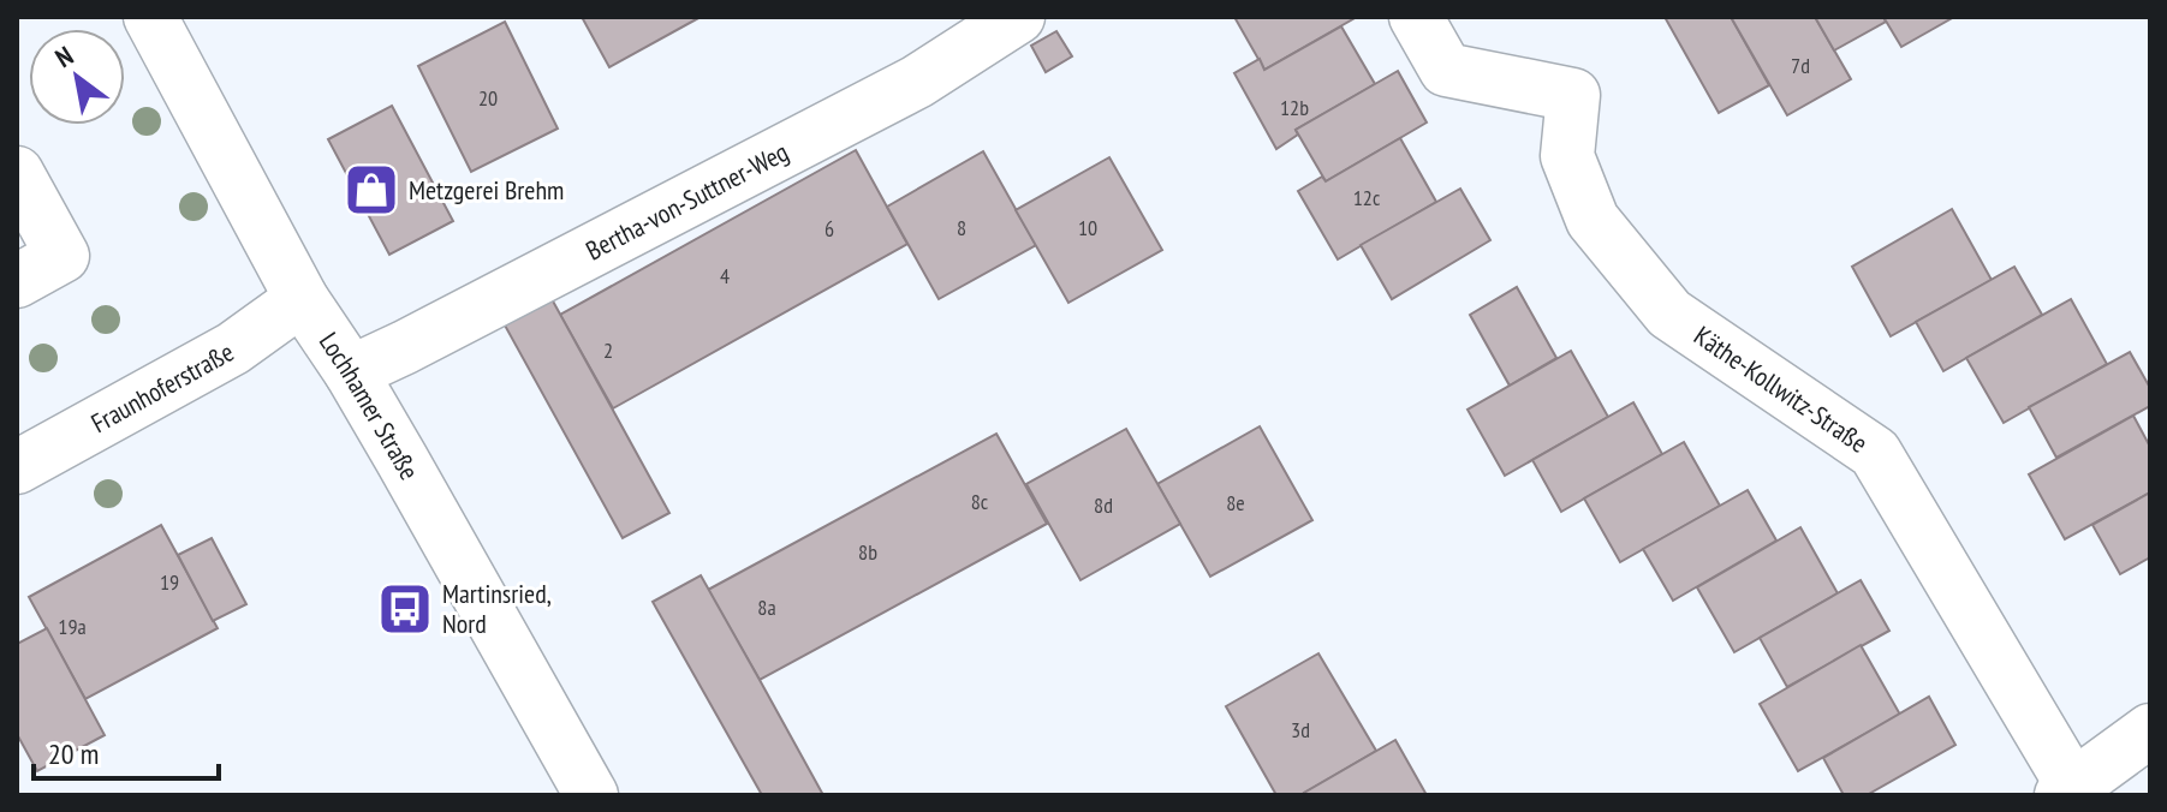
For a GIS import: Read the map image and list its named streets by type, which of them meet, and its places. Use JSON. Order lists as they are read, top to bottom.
{
  "streets": {
    "street": [
      "Bertha-von-Suttner-Weg",
      "Fraunhoferstraße",
      "Käthe-Kollwitz-Straße",
      "Lochhamer Straße"
    ]
  },
  "crossings": [
    ["Bertha-von-Suttner-Weg", "Lochhamer Straße"],
    ["Fraunhoferstraße", "Lochhamer Straße"]
  ],
  "places": {
    "shop": ["Metzgerei Brehm"],
    "bus stop": ["Martinsried, Nord"]
  },
  "house_numbers": [
    "7d",
    "20",
    "12b",
    "12c",
    "8",
    "10",
    "6",
    "4",
    "2",
    "8c",
    "8e",
    "8d",
    "8b",
    "19",
    "8a",
    "19a",
    "3d"
  ],
  "scale_bar": "20 m",
  "north": "top left"
}
